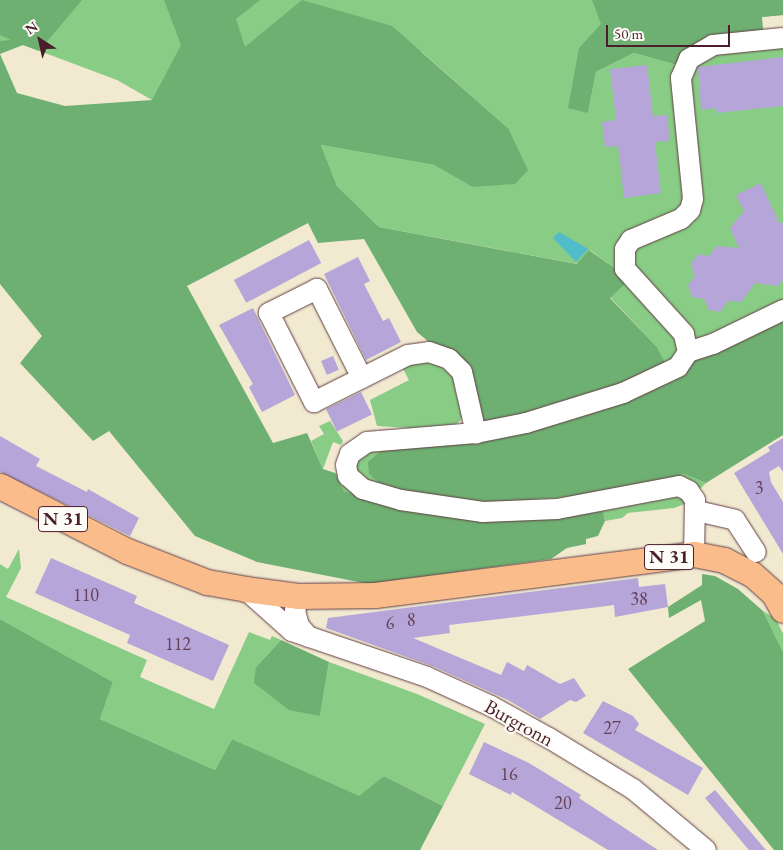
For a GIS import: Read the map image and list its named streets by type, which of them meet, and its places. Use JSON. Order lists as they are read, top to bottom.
{
  "streets": {
    "main road": ["N 31"],
    "street": ["Burgronn"]
  },
  "crossings": [
    ["N 31", "Burgronn"]
  ],
  "house_numbers": [
    "3",
    "110",
    "38",
    "8",
    "6",
    "112",
    "27",
    "16",
    "20"
  ],
  "scale_bar": "50 m",
  "north": "top left"
}
